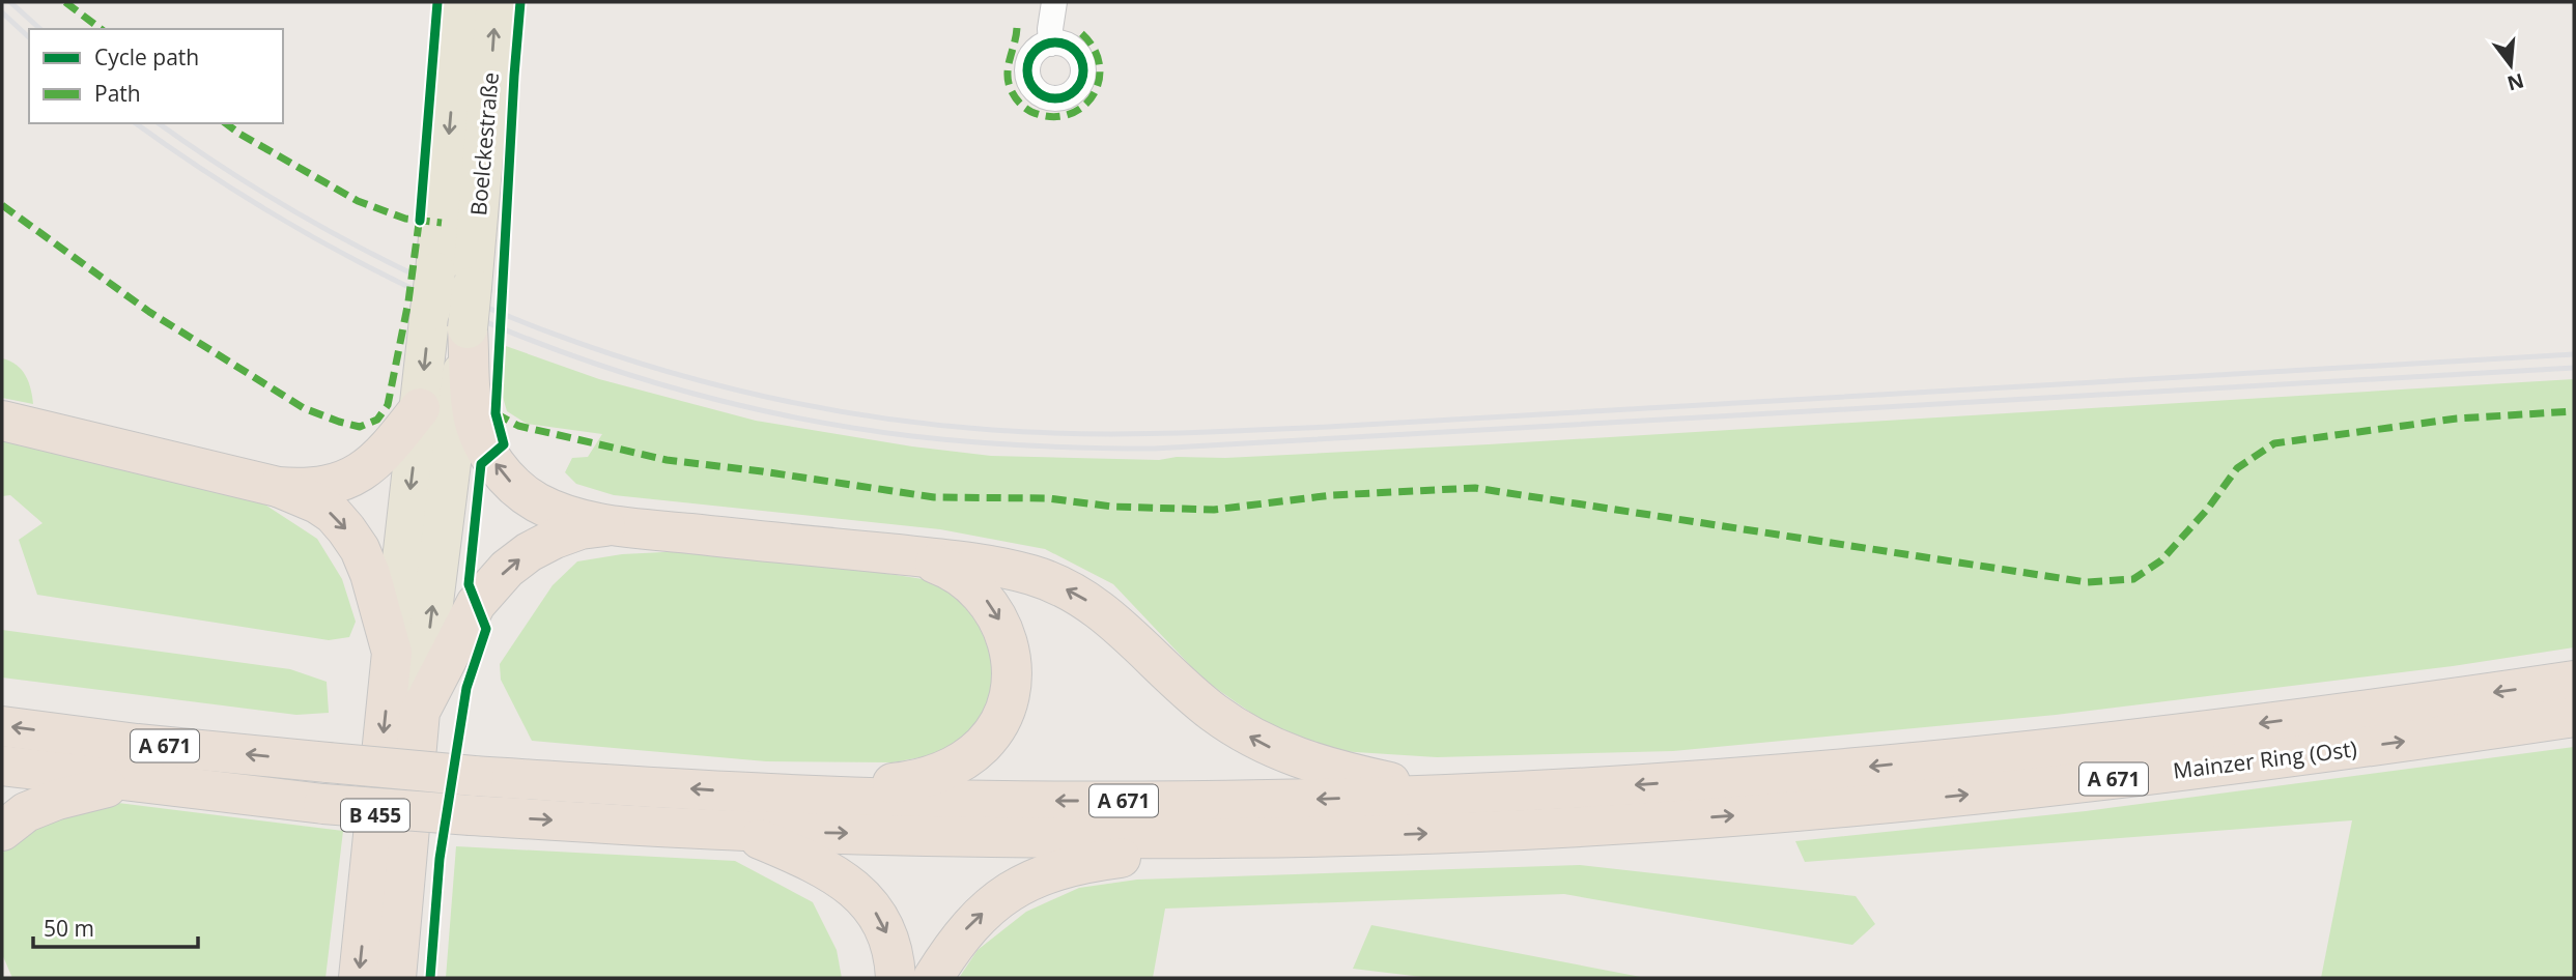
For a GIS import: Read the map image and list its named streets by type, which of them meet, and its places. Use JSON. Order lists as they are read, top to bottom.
{
  "streets": {
    "highway": ["A 671", "Mainzer Ring (Ost)", "B 455"],
    "main road": ["Boelckestraße"]
  },
  "crossings": [
    ["Boelckestraße", "B 455"],
    ["A 671", "Mainzer Ring (Ost)"]
  ],
  "legend": ["Cycle path", "Path"],
  "scale_bar": "50 m",
  "north": "bottom"
}
